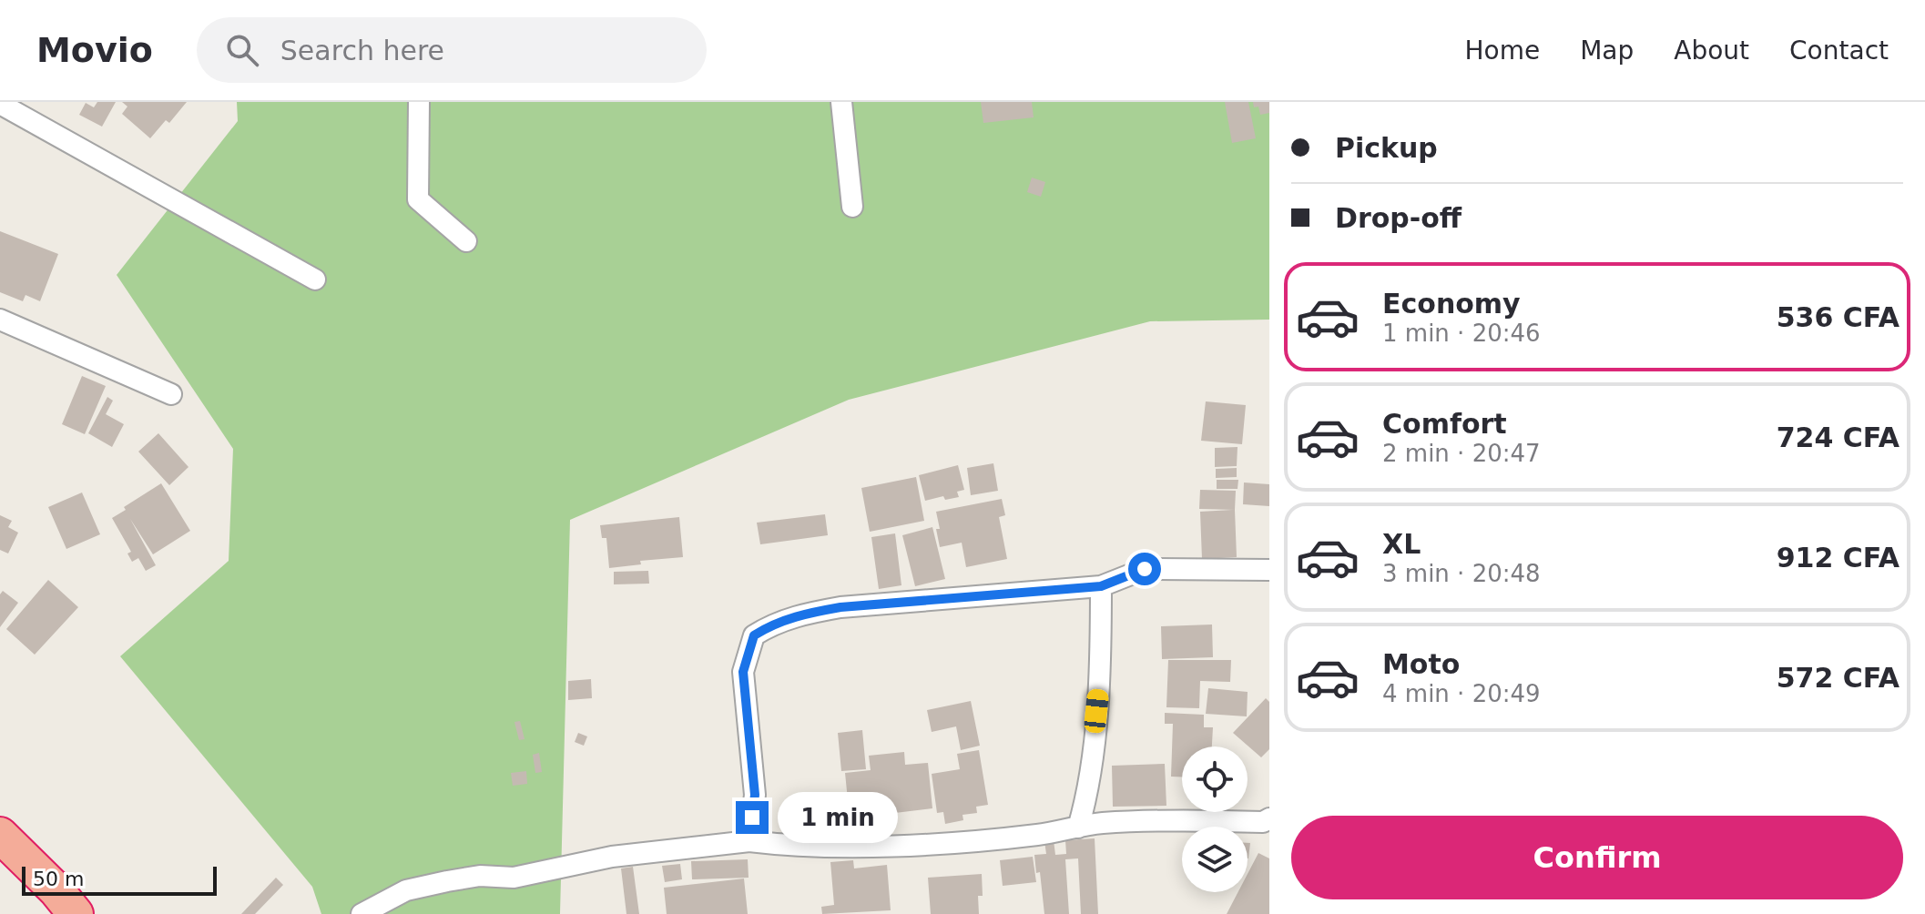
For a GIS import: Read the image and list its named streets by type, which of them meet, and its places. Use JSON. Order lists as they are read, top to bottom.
{
  "scale_bar": "50 m",
  "page": {
    "header": "Movio",
    "search": "Search here",
    "nav": [
      "Home",
      "Map",
      "About",
      "Contact"
    ],
    "banner": ["Pickup", "Drop-off"],
    "list": [
      {
        "name": "Economy",
        "note": "1 min · 20:46",
        "value": "536 CFA"
      },
      {
        "name": "Comfort",
        "note": "2 min · 20:47",
        "value": "724 CFA"
      },
      {
        "name": "XL",
        "note": "3 min · 20:48",
        "value": "912 CFA"
      },
      {
        "name": "Moto",
        "note": "4 min · 20:49",
        "value": "572 CFA"
      }
    ],
    "bubble": "1 min",
    "buttons": "Confirm",
    "scale": "50 m"
  }
}
